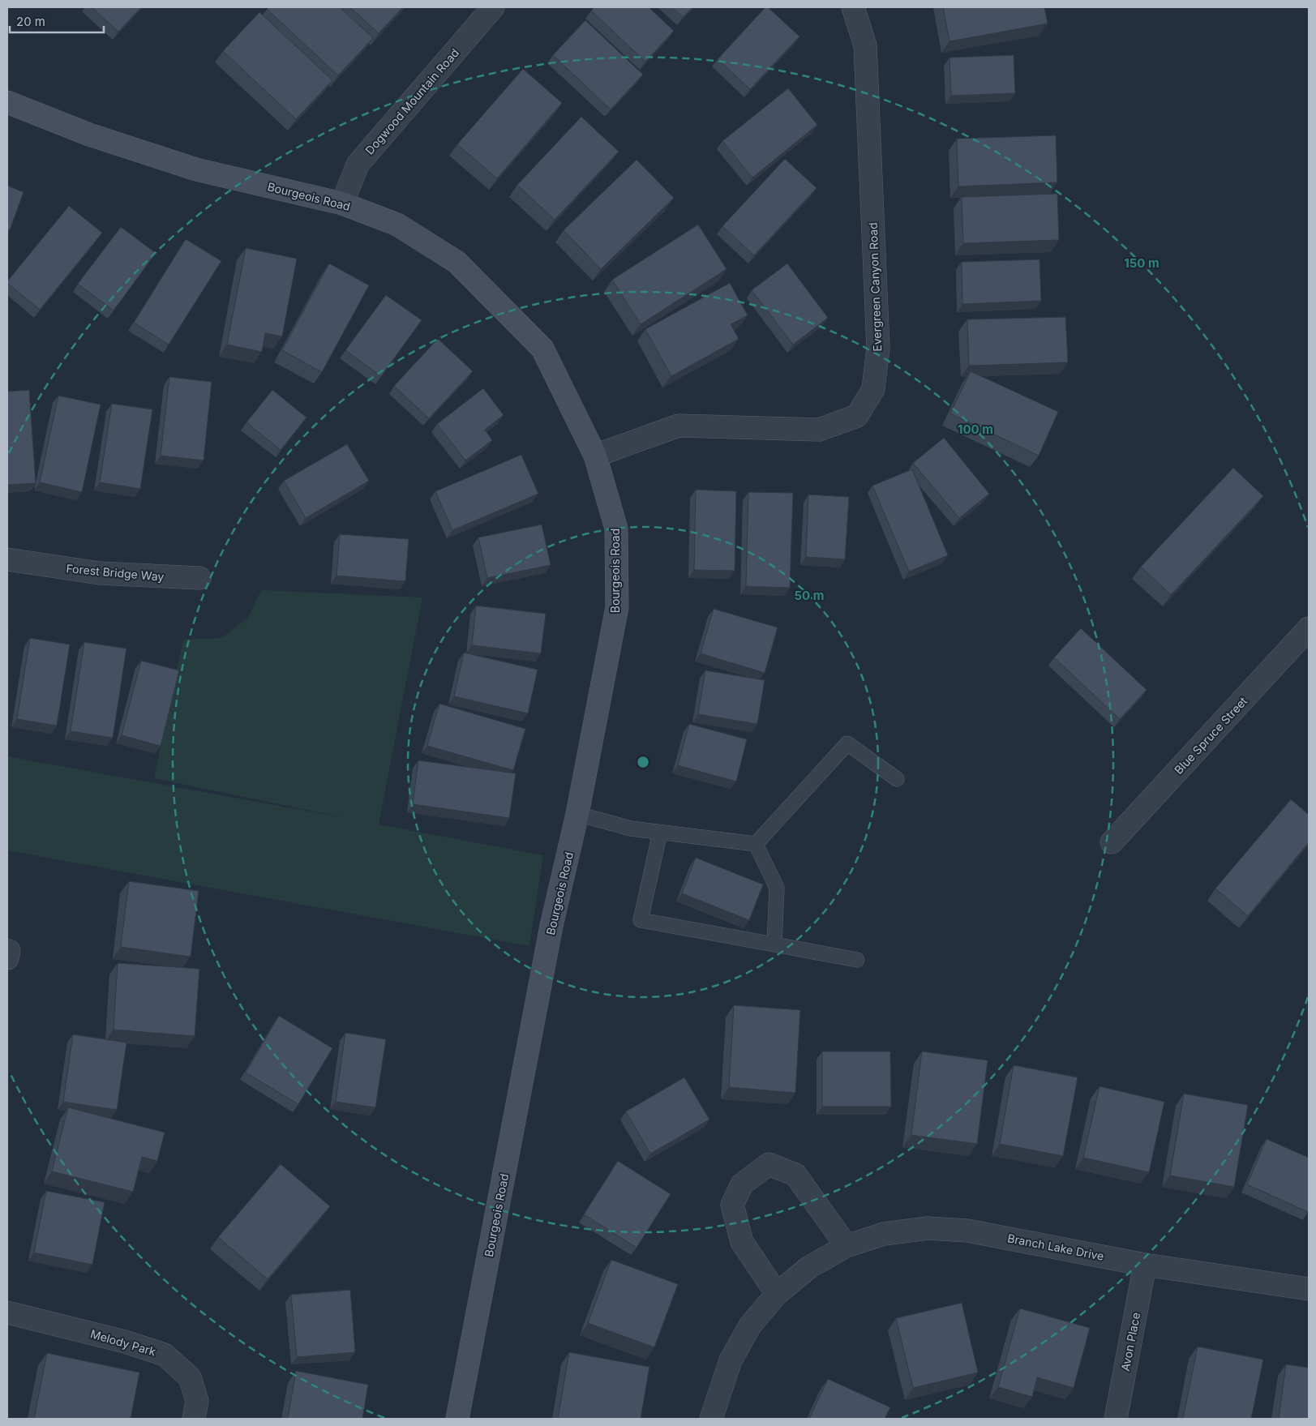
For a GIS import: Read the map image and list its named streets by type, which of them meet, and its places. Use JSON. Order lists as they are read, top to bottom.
{
  "streets": {
    "street": [
      "Dogwood Mountain Road",
      "Bourgeois Road",
      "Evergreen Canyon Road",
      "Forest Bridge Way",
      "Blue Spruce Street",
      "Branch Lake Drive",
      "Avon Place",
      "Melody Park"
    ]
  },
  "crossings": [
    ["Dogwood Mountain Road", "Bourgeois Road"],
    ["Bourgeois Road", "Evergreen Canyon Road"],
    ["Branch Lake Drive", "Avon Place"]
  ],
  "scale_bar": "20 m",
  "rings": ["150 m", "100 m", "50 m"]
}
